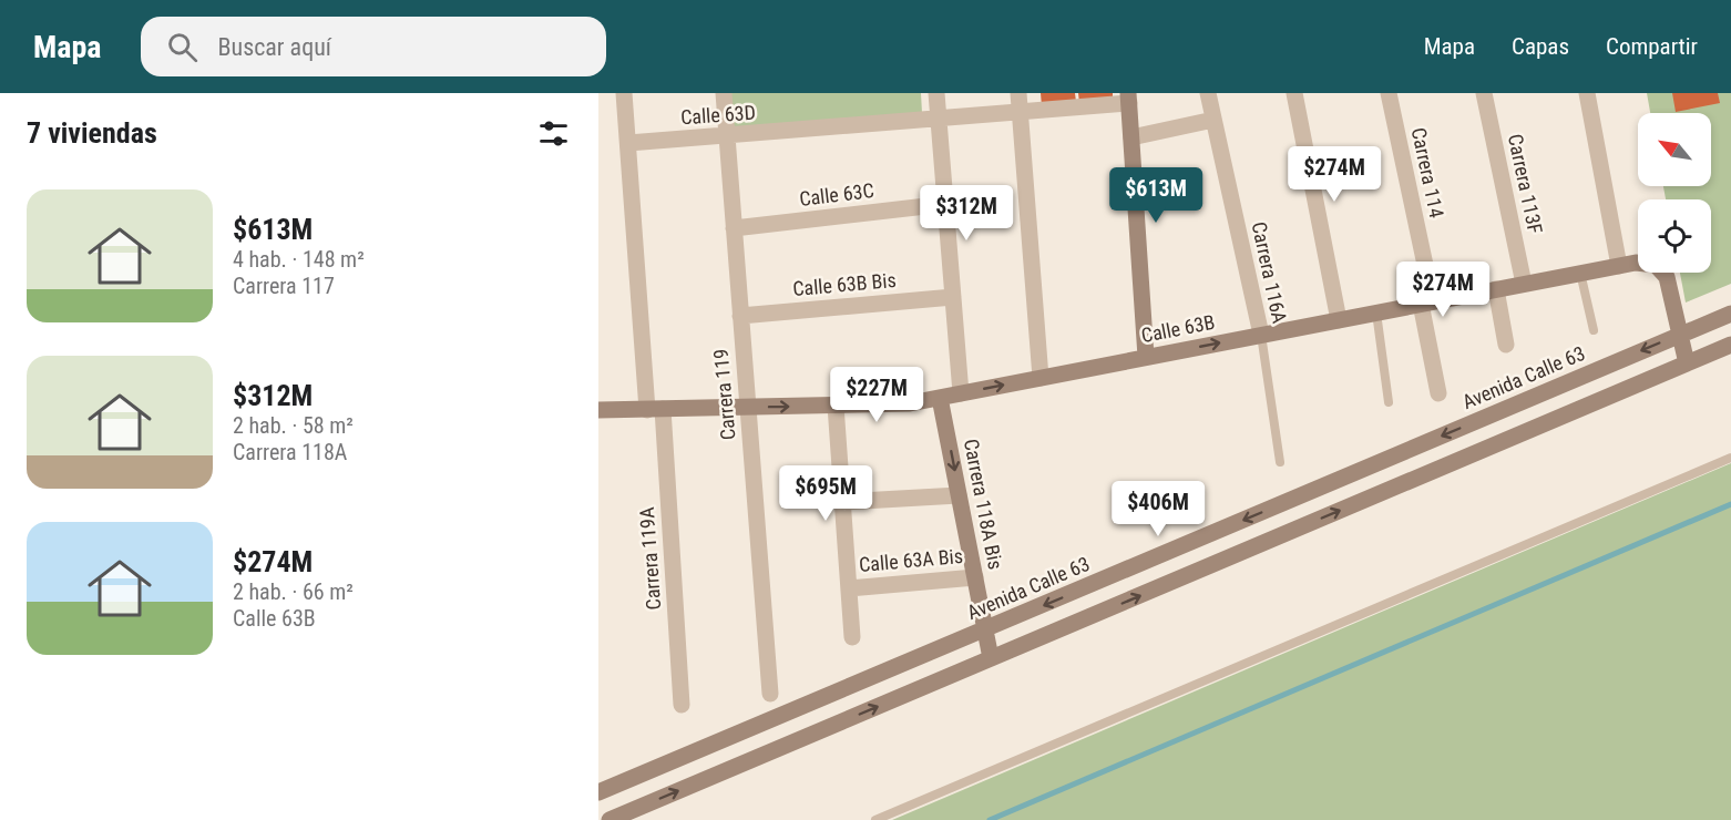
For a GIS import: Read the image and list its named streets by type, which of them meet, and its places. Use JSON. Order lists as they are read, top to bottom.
{
  "streets": {
    "main road": ["Calle 63B", "Avenida Calle 63", "Carrera 118A Bis"],
    "street": [
      "Calle 63D",
      "Carrera 114",
      "Carrera 113F",
      "Calle 63C",
      "Carrera 116A",
      "Calle 63B Bis",
      "Carrera 119",
      "Carrera 119A",
      "Calle 63A Bis"
    ]
  },
  "crossings": [
    ["Calle 63D", "Carrera 119"],
    ["Calle 63D", "Carrera 119A"],
    ["Carrera 114", "Calle 63B"],
    ["Carrera 113F", "Calle 63B"],
    ["Calle 63C", "Carrera 119"],
    ["Carrera 116A", "Calle 63B"],
    ["Calle 63B Bis", "Carrera 119"],
    ["Calle 63B", "Avenida Calle 63"],
    ["Calle 63B", "Carrera 119"],
    ["Calle 63B", "Carrera 118A Bis"],
    ["Calle 63B", "Carrera 119A"],
    ["Avenida Calle 63", "Carrera 118A Bis"],
    ["Carrera 118A Bis", "Calle 63A Bis"]
  ],
  "one_way": ["Carrera 118A Bis"],
  "north": "top left",
  "page": {
    "header": "Mapa",
    "search": "Buscar aquí",
    "nav": ["Mapa", "Capas", "Compartir"],
    "heading": "7 viviendas",
    "price": [
      "$274M",
      "$613M",
      "$312M",
      "$274M",
      "$227M",
      "$695M",
      "$406M"
    ],
    "list": [
      {
        "name": "$613M",
        "note": "4 hab. · 148 m² · Carrera 117"
      },
      {
        "name": "$312M",
        "note": "2 hab. · 58 m² · Carrera 118A"
      },
      {
        "name": "$274M",
        "note": "2 hab. · 66 m² · Calle 63B"
      }
    ]
  }
}
